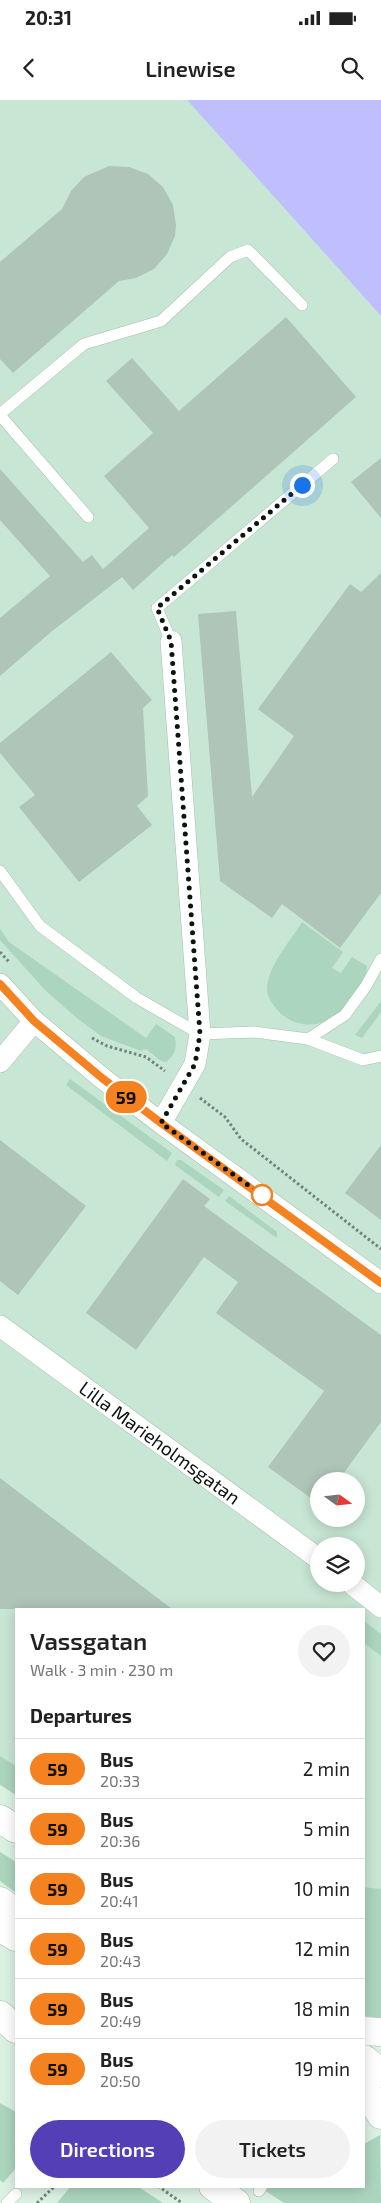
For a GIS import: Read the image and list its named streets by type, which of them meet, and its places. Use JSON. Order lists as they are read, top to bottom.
{
  "streets": {
    "street": ["Lilla Marieholmsgatan"]
  },
  "lines": ["bus line 59"],
  "north": "right",
  "page": {
    "status": "20:31",
    "header": "Linewise",
    "on_map": "59",
    "heading": [
      ["Vassgatan", "Walk · 3 min · 230 m"],
      "Departures"
    ],
    "list": [
      {
        "mark": "59",
        "name": "Bus",
        "note": "20:33",
        "value": "2 min"
      },
      {
        "mark": "59",
        "name": "Bus",
        "note": "20:36",
        "value": "5 min"
      },
      {
        "mark": "59",
        "name": "Bus",
        "note": "20:41",
        "value": "10 min"
      },
      {
        "mark": "59",
        "name": "Bus",
        "note": "20:43",
        "value": "12 min"
      },
      {
        "mark": "59",
        "name": "Bus",
        "note": "20:49",
        "value": "18 min"
      },
      {
        "mark": "59",
        "name": "Bus",
        "note": "20:50",
        "value": "19 min"
      }
    ],
    "buttons": ["Directions", "Tickets"]
  }
}
